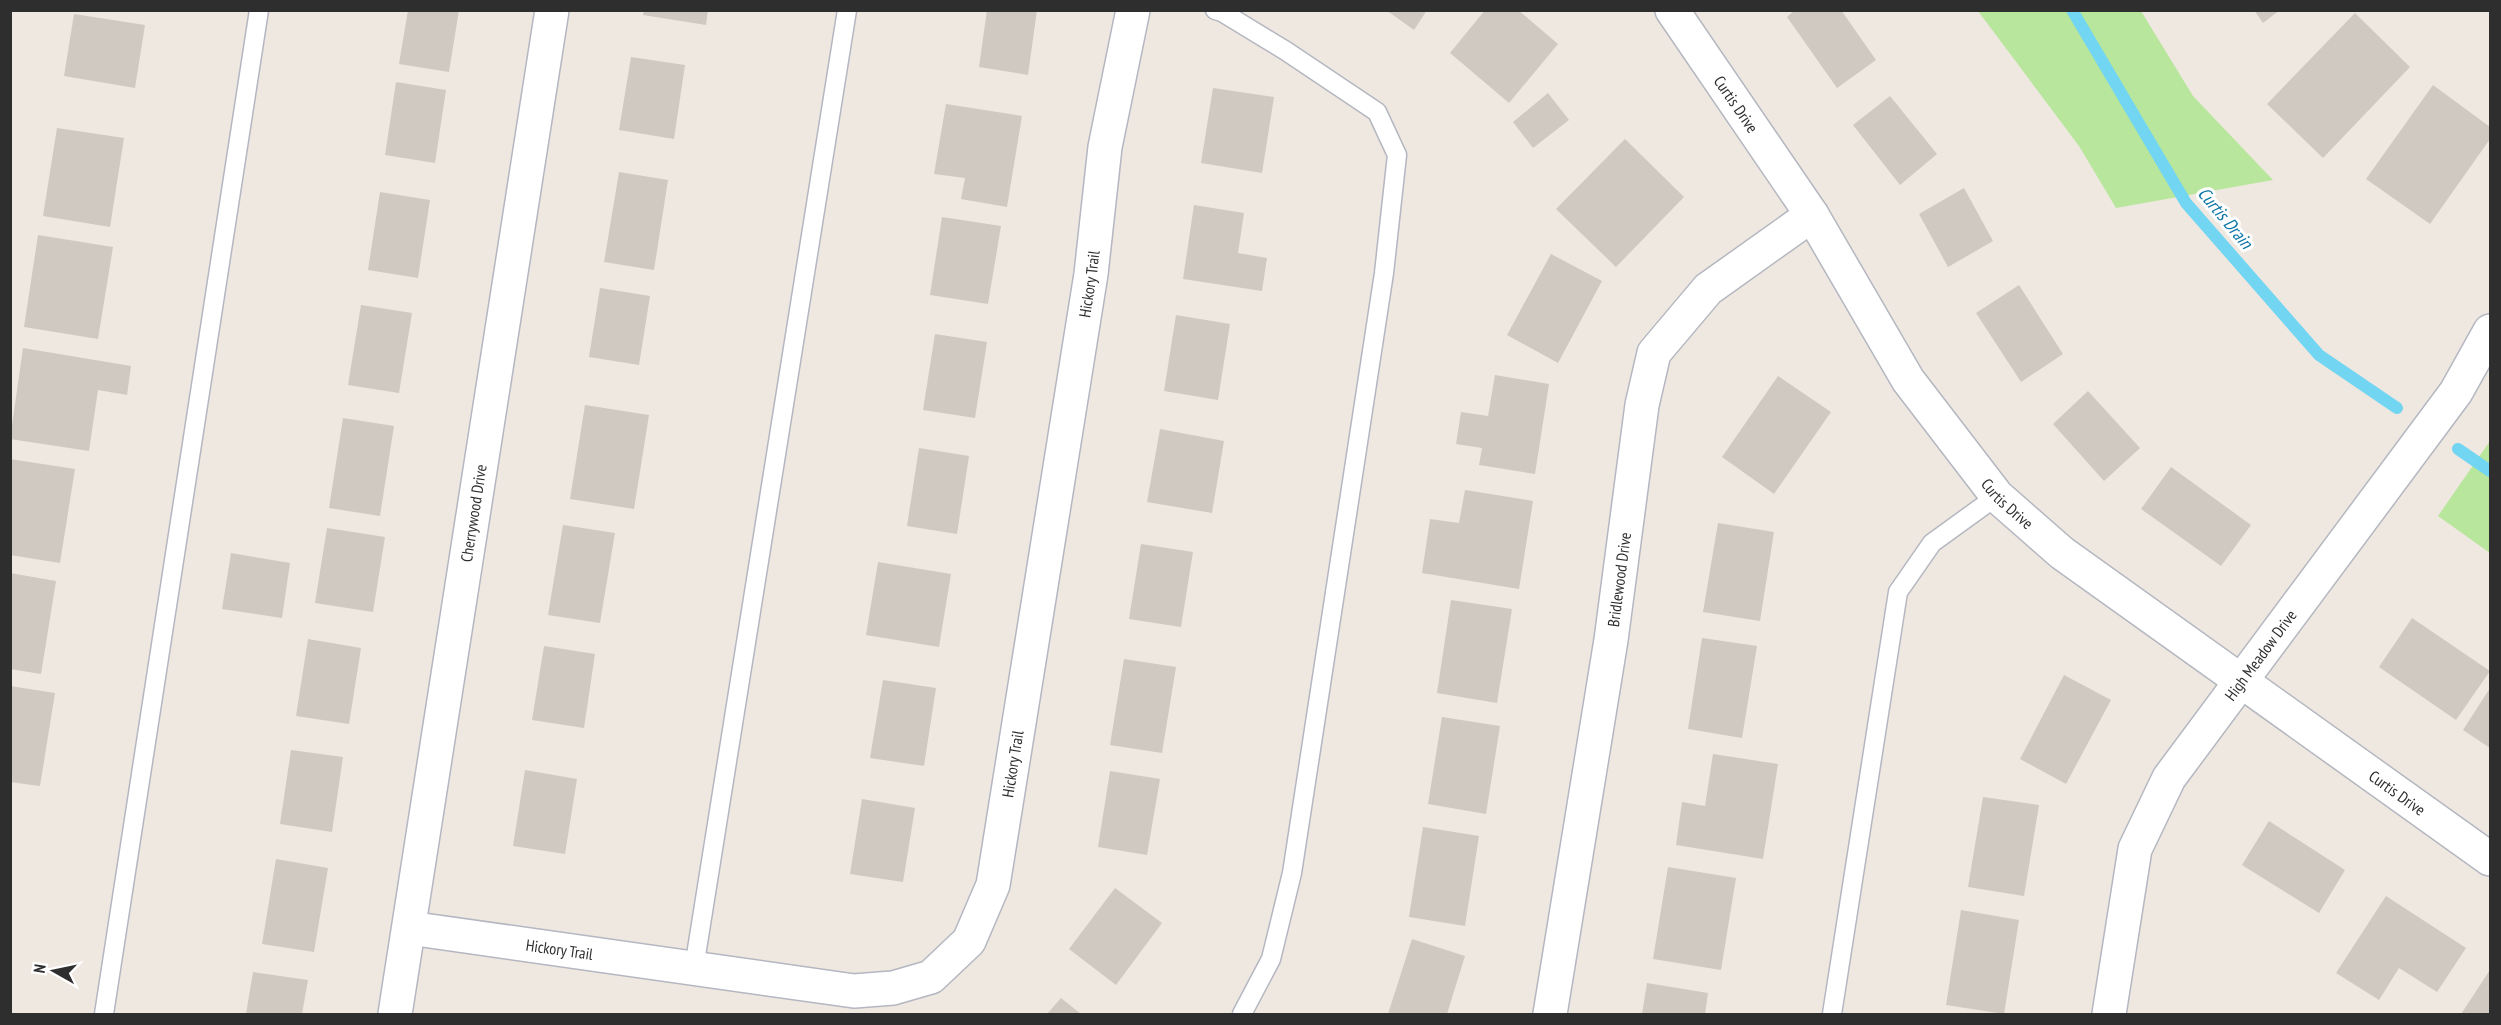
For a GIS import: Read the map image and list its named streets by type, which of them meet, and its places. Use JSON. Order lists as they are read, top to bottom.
{
  "streets": {
    "street": [
      "Curtis Drive",
      "Hickory Trail",
      "Cherrywood Drive",
      "Bridlewood Drive",
      "High Meadow Drive"
    ]
  },
  "crossings": [
    ["Curtis Drive", "Bridlewood Drive"],
    ["Curtis Drive", "High Meadow Drive"],
    ["Hickory Trail", "Cherrywood Drive"]
  ],
  "water": ["Curtis Drain"],
  "north": "left"
}
